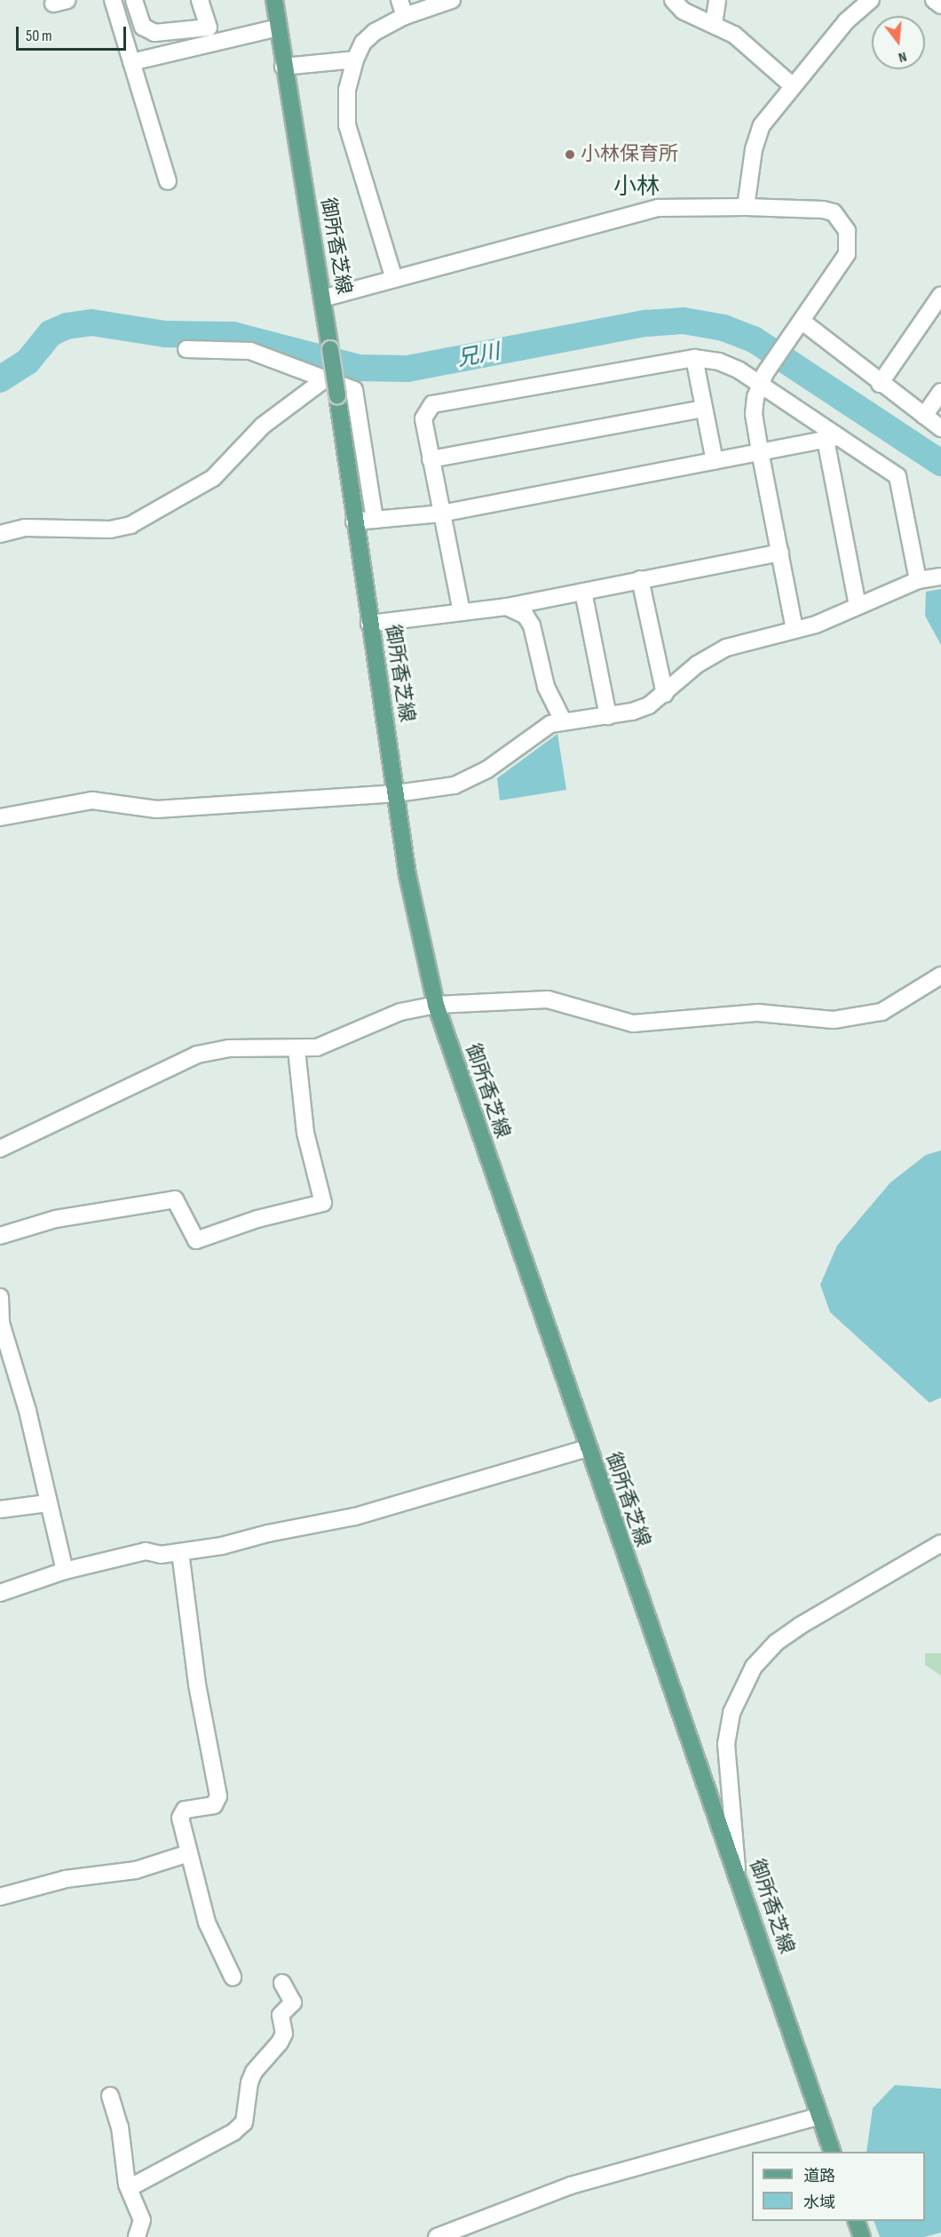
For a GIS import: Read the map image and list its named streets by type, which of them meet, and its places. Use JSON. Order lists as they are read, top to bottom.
{
  "streets": {
    "main road": ["御所香芝線"]
  },
  "districts": ["小林"],
  "water": ["兄川"],
  "places": ["小林保育所"],
  "legend": ["道路", "水域"],
  "scale_bar": "50 m",
  "north": "bottom"
}
